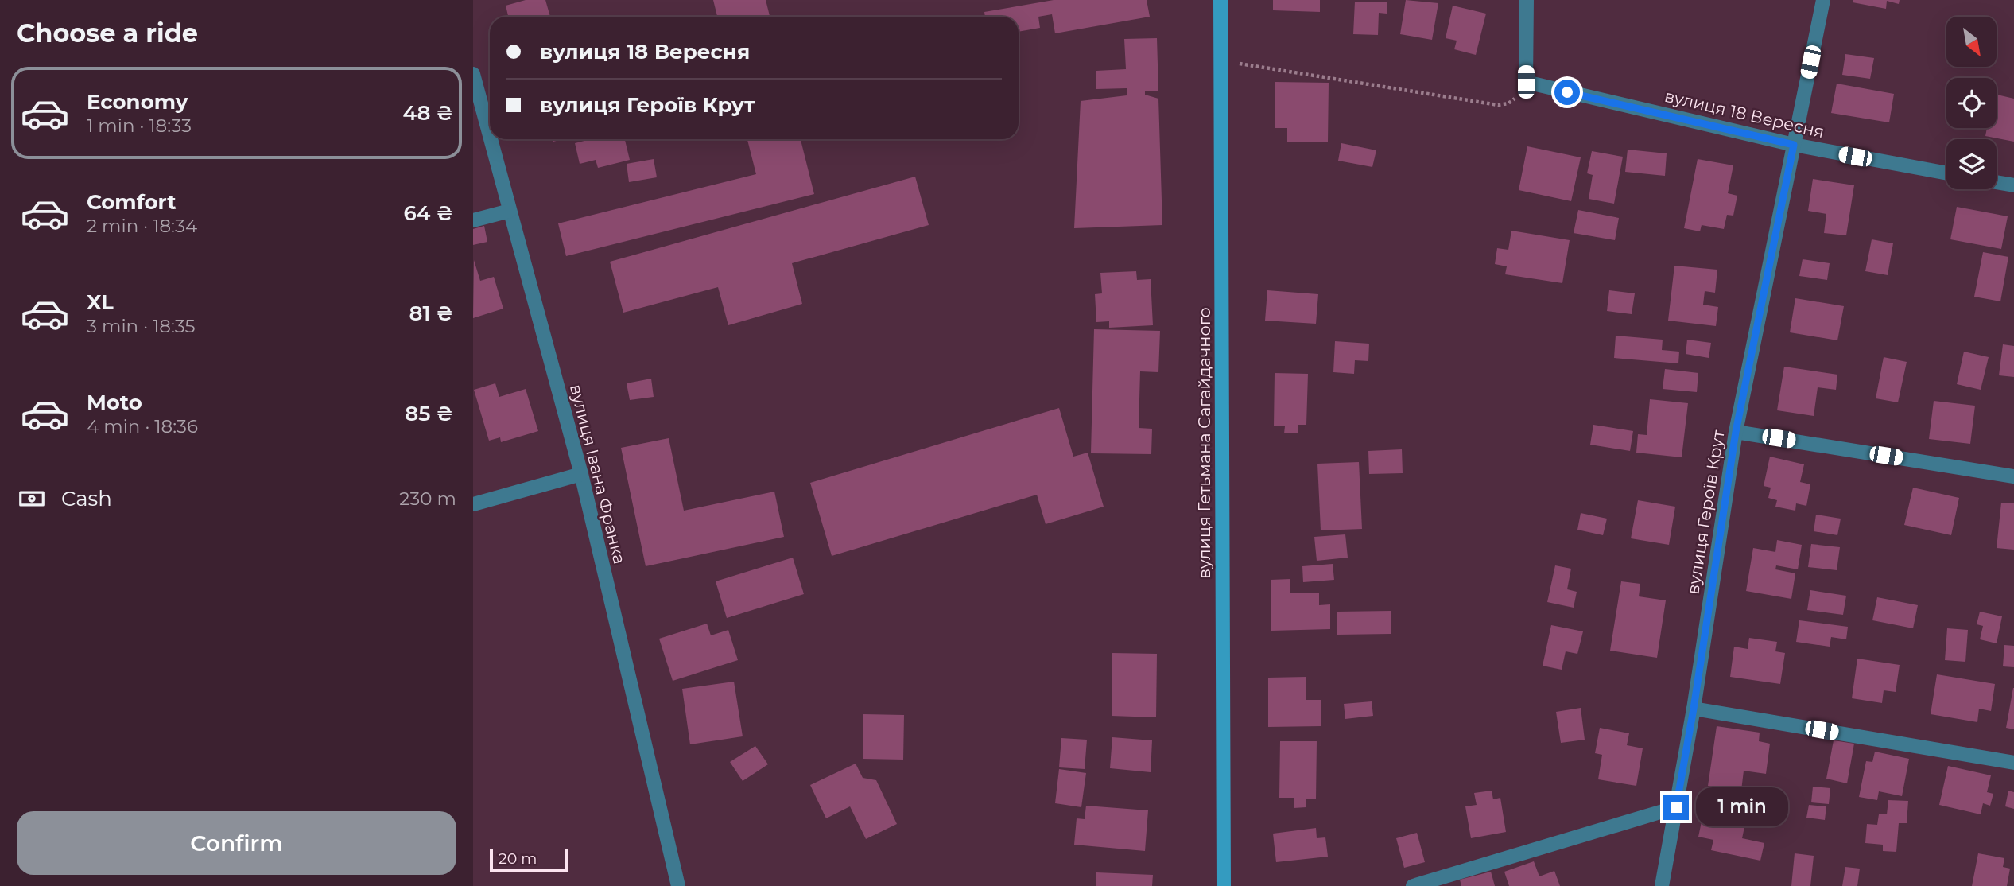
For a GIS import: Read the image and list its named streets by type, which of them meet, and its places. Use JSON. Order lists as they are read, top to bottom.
{
  "streets": {
    "main road": ["вулиця Гетьмана Сагайдачного"],
    "street": ["вулиця 18 Вересня", "вулиця Івана Франка", "вулиця Героїв Крут"]
  },
  "crossings": [
    ["вулиця 18 Вересня", "вулиця Героїв Крут"]
  ],
  "scale_bar": "20 m",
  "north": "bottom right",
  "page": {
    "heading": "Choose a ride",
    "banner": ["вулиця 18 Вересня", "вулиця Героїв Крут"],
    "list": [
      {
        "name": "Economy",
        "note": "1 min · 18:33",
        "value": "48 ₴"
      },
      {
        "name": "Comfort",
        "note": "2 min · 18:34",
        "value": "64 ₴"
      },
      {
        "name": "XL",
        "note": "3 min · 18:35",
        "value": "81 ₴"
      },
      {
        "name": "Moto",
        "note": "4 min · 18:36",
        "value": "85 ₴"
      }
    ],
    "pay": ["Cash", "230 m"],
    "bubble": "1 min",
    "buttons": "Confirm",
    "scale": "20 m"
  }
}
